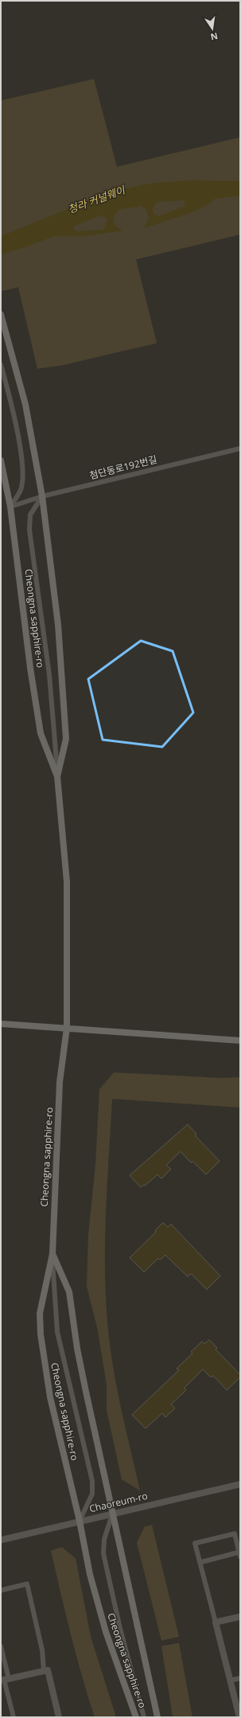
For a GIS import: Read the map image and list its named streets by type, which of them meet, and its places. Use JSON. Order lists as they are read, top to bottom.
{
  "streets": {
    "main road": ["Cheongna sapphire-ro"],
    "street": ["Chaoreum-ro"],
    "lane": ["첨단동로192번길"]
  },
  "crossings": [
    ["첨단동로192번길", "Cheongna sapphire-ro"],
    ["Cheongna sapphire-ro", "Chaoreum-ro"]
  ],
  "water": ["청라 커널웨이"],
  "north": "bottom"
}
